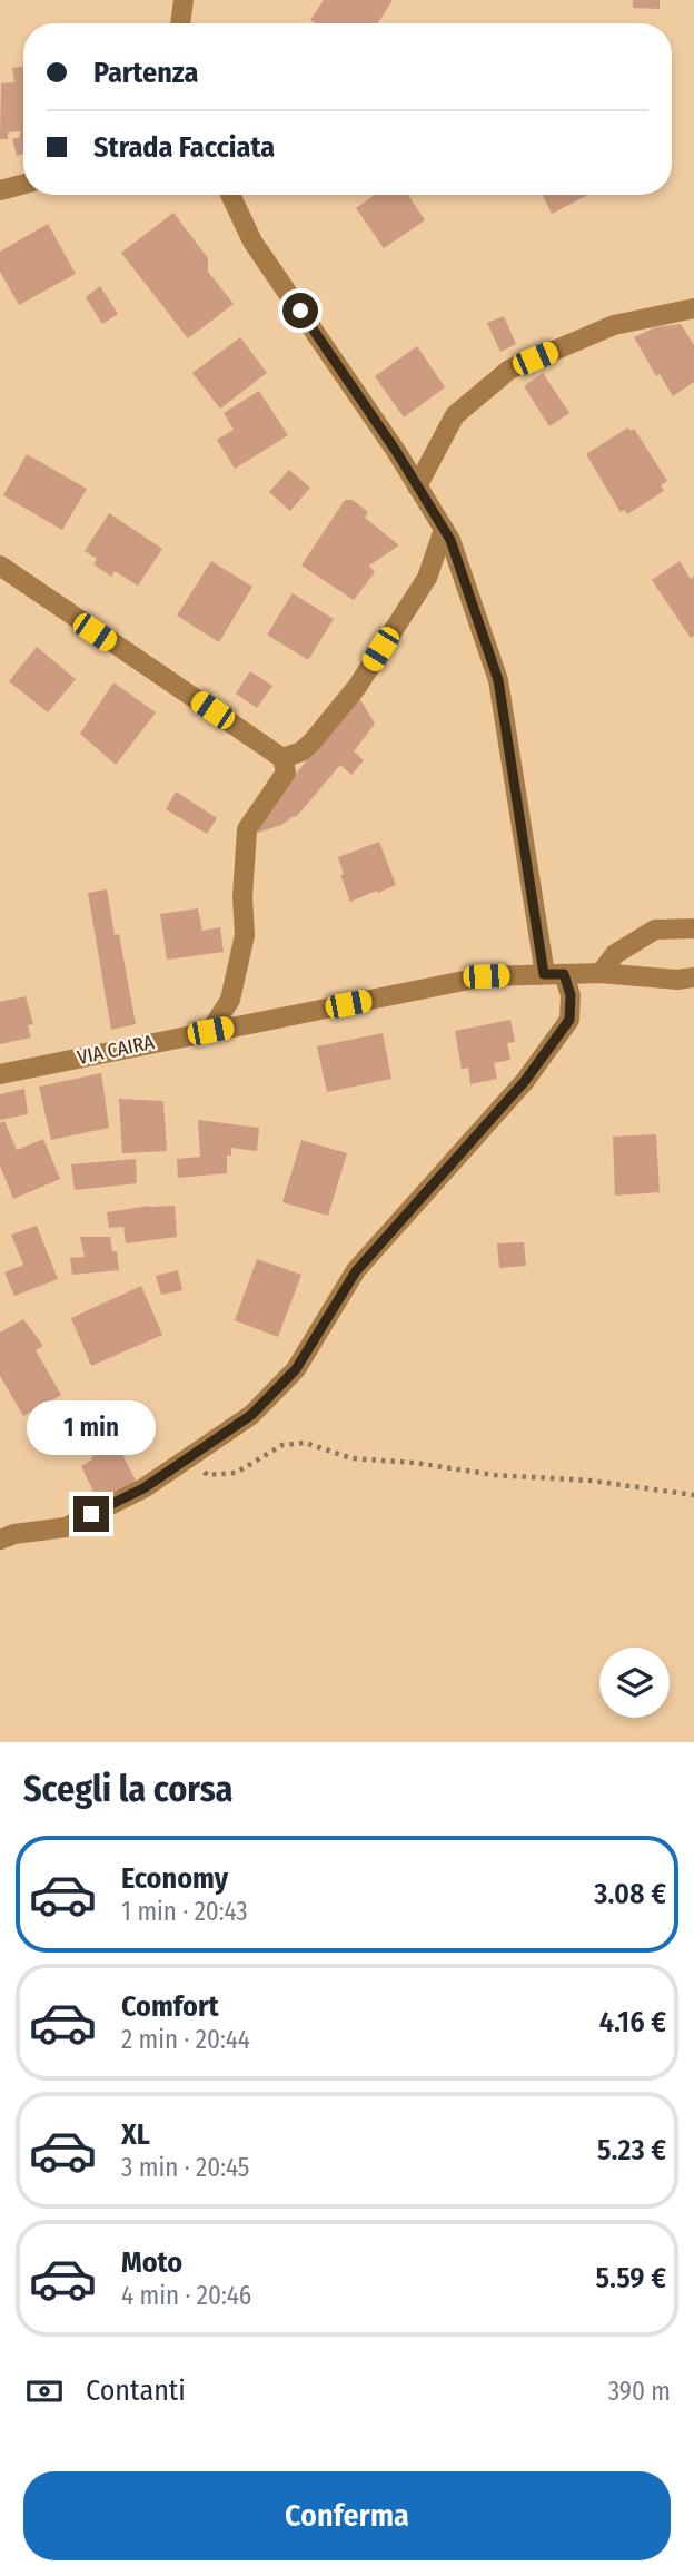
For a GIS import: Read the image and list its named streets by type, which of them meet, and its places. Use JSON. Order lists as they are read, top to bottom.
{
  "streets": {
    "street": ["VIA CAIRA"]
  },
  "page": {
    "banner": ["Partenza", "Strada Facciata"],
    "bubble": "1 min",
    "heading": "Scegli la corsa",
    "list": [
      {
        "name": "Economy",
        "note": "1 min · 20:43",
        "value": "3.08 €"
      },
      {
        "name": "Comfort",
        "note": "2 min · 20:44",
        "value": "4.16 €"
      },
      {
        "name": "XL",
        "note": "3 min · 20:45",
        "value": "5.23 €"
      },
      {
        "name": "Moto",
        "note": "4 min · 20:46",
        "value": "5.59 €"
      }
    ],
    "pay": ["Contanti", "390 m"],
    "buttons": "Conferma"
  }
}
